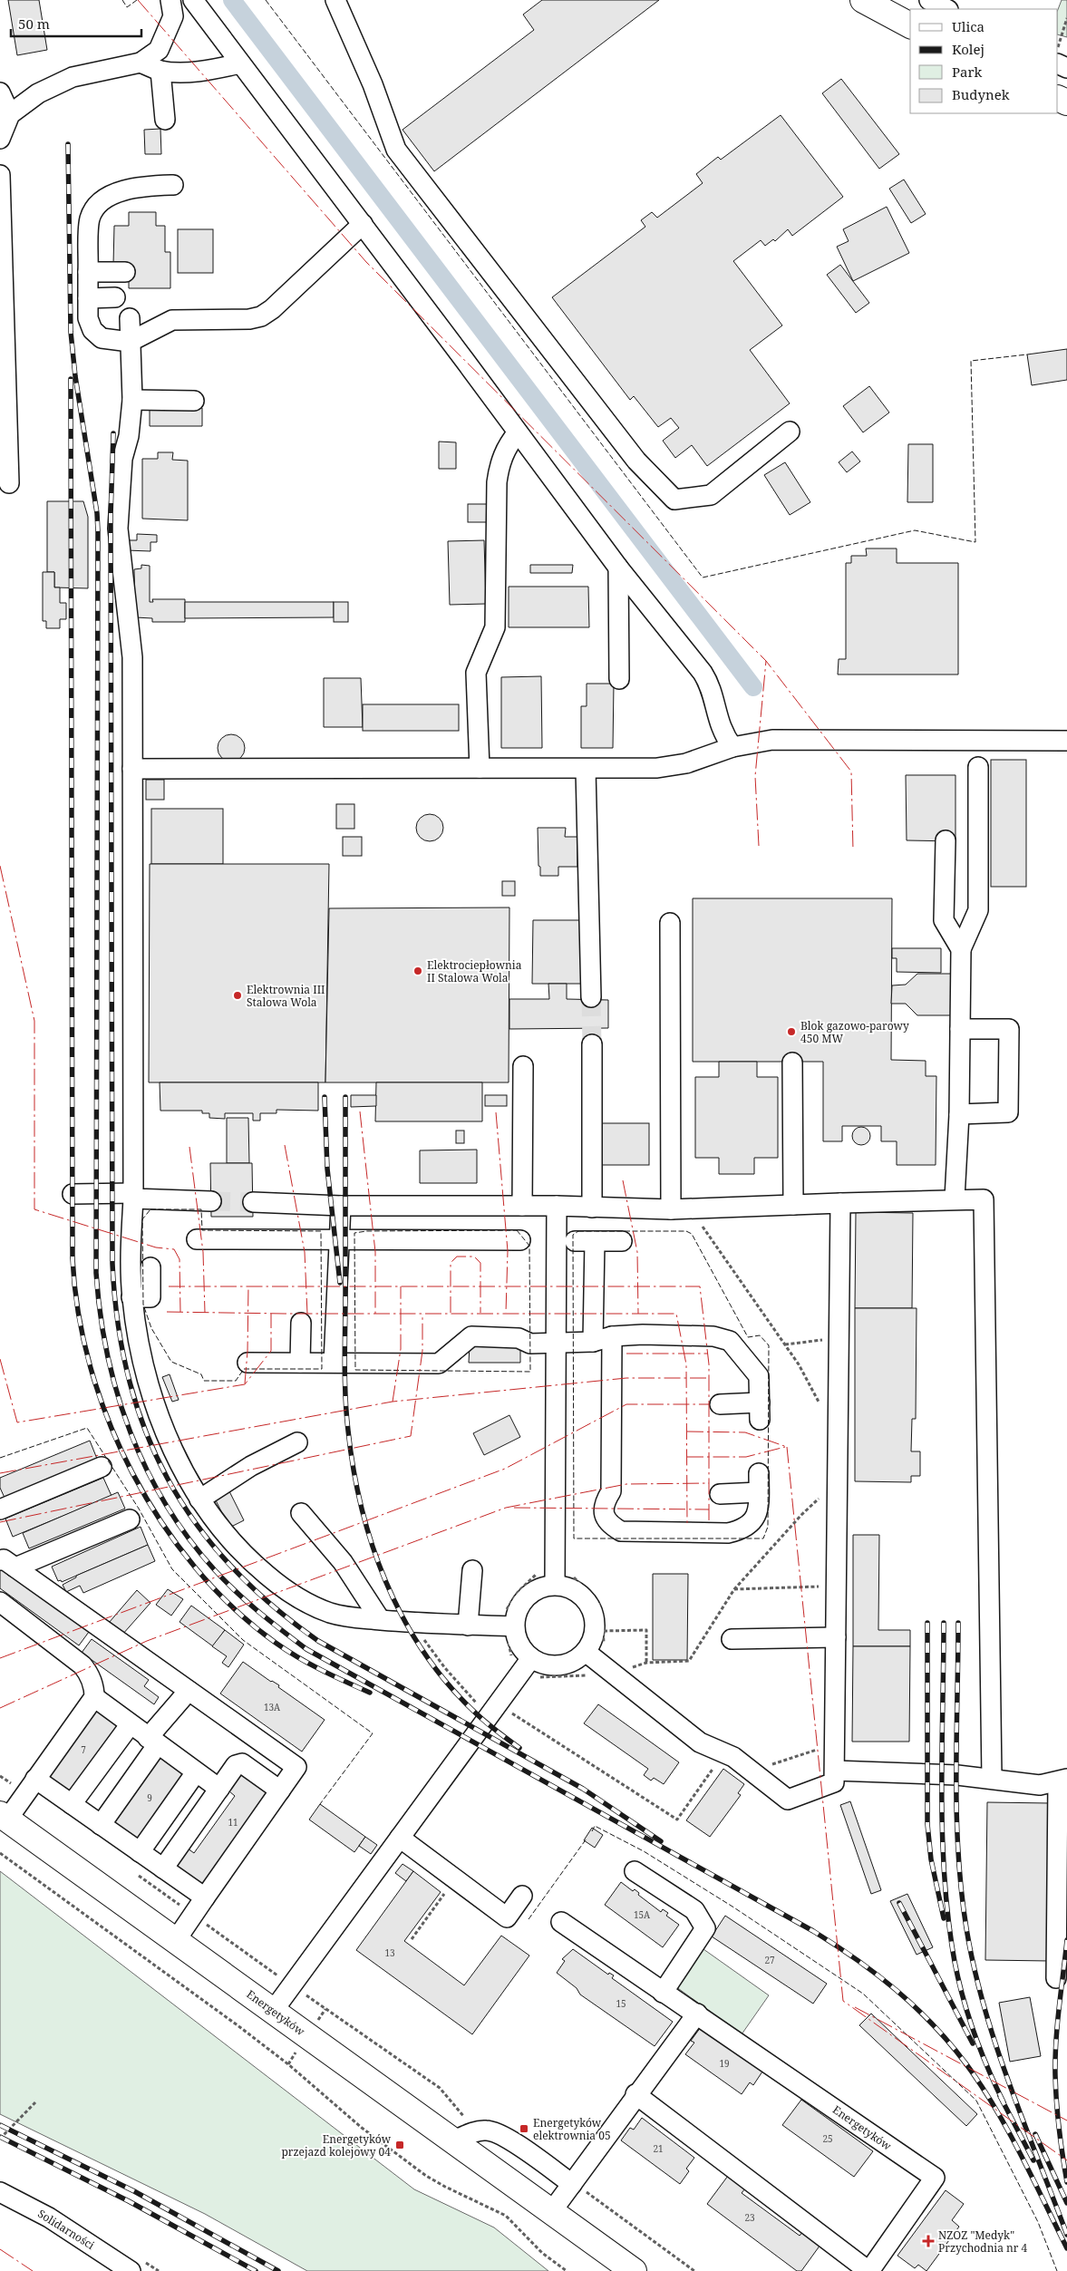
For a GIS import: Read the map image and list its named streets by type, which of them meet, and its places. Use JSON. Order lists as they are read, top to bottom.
{
  "streets": {
    "main road": ["Energetyków"],
    "street": ["Solidarności"]
  },
  "places": {
    "other": ["Elektrociepłownia II Stalowa Wola", "Elektrownia III Stalowa Wola", "Blok gazowo-parowy 450 MW"],
    "transit": ["Energetyków elektrownia 05", "Energetyków przejazd kolejowy 04"],
    "health": ["NZOZ \"Medyk\" Przychodnia nr 4"]
  },
  "house_numbers": [
    "13A",
    "7",
    "9",
    "11",
    "15A",
    "13",
    "27",
    "15",
    "19",
    "25",
    "21",
    "23"
  ],
  "legend": [
    "Ulica",
    "Kolej",
    "Park",
    "Budynek"
  ],
  "scale_bar": "50 m"
}
